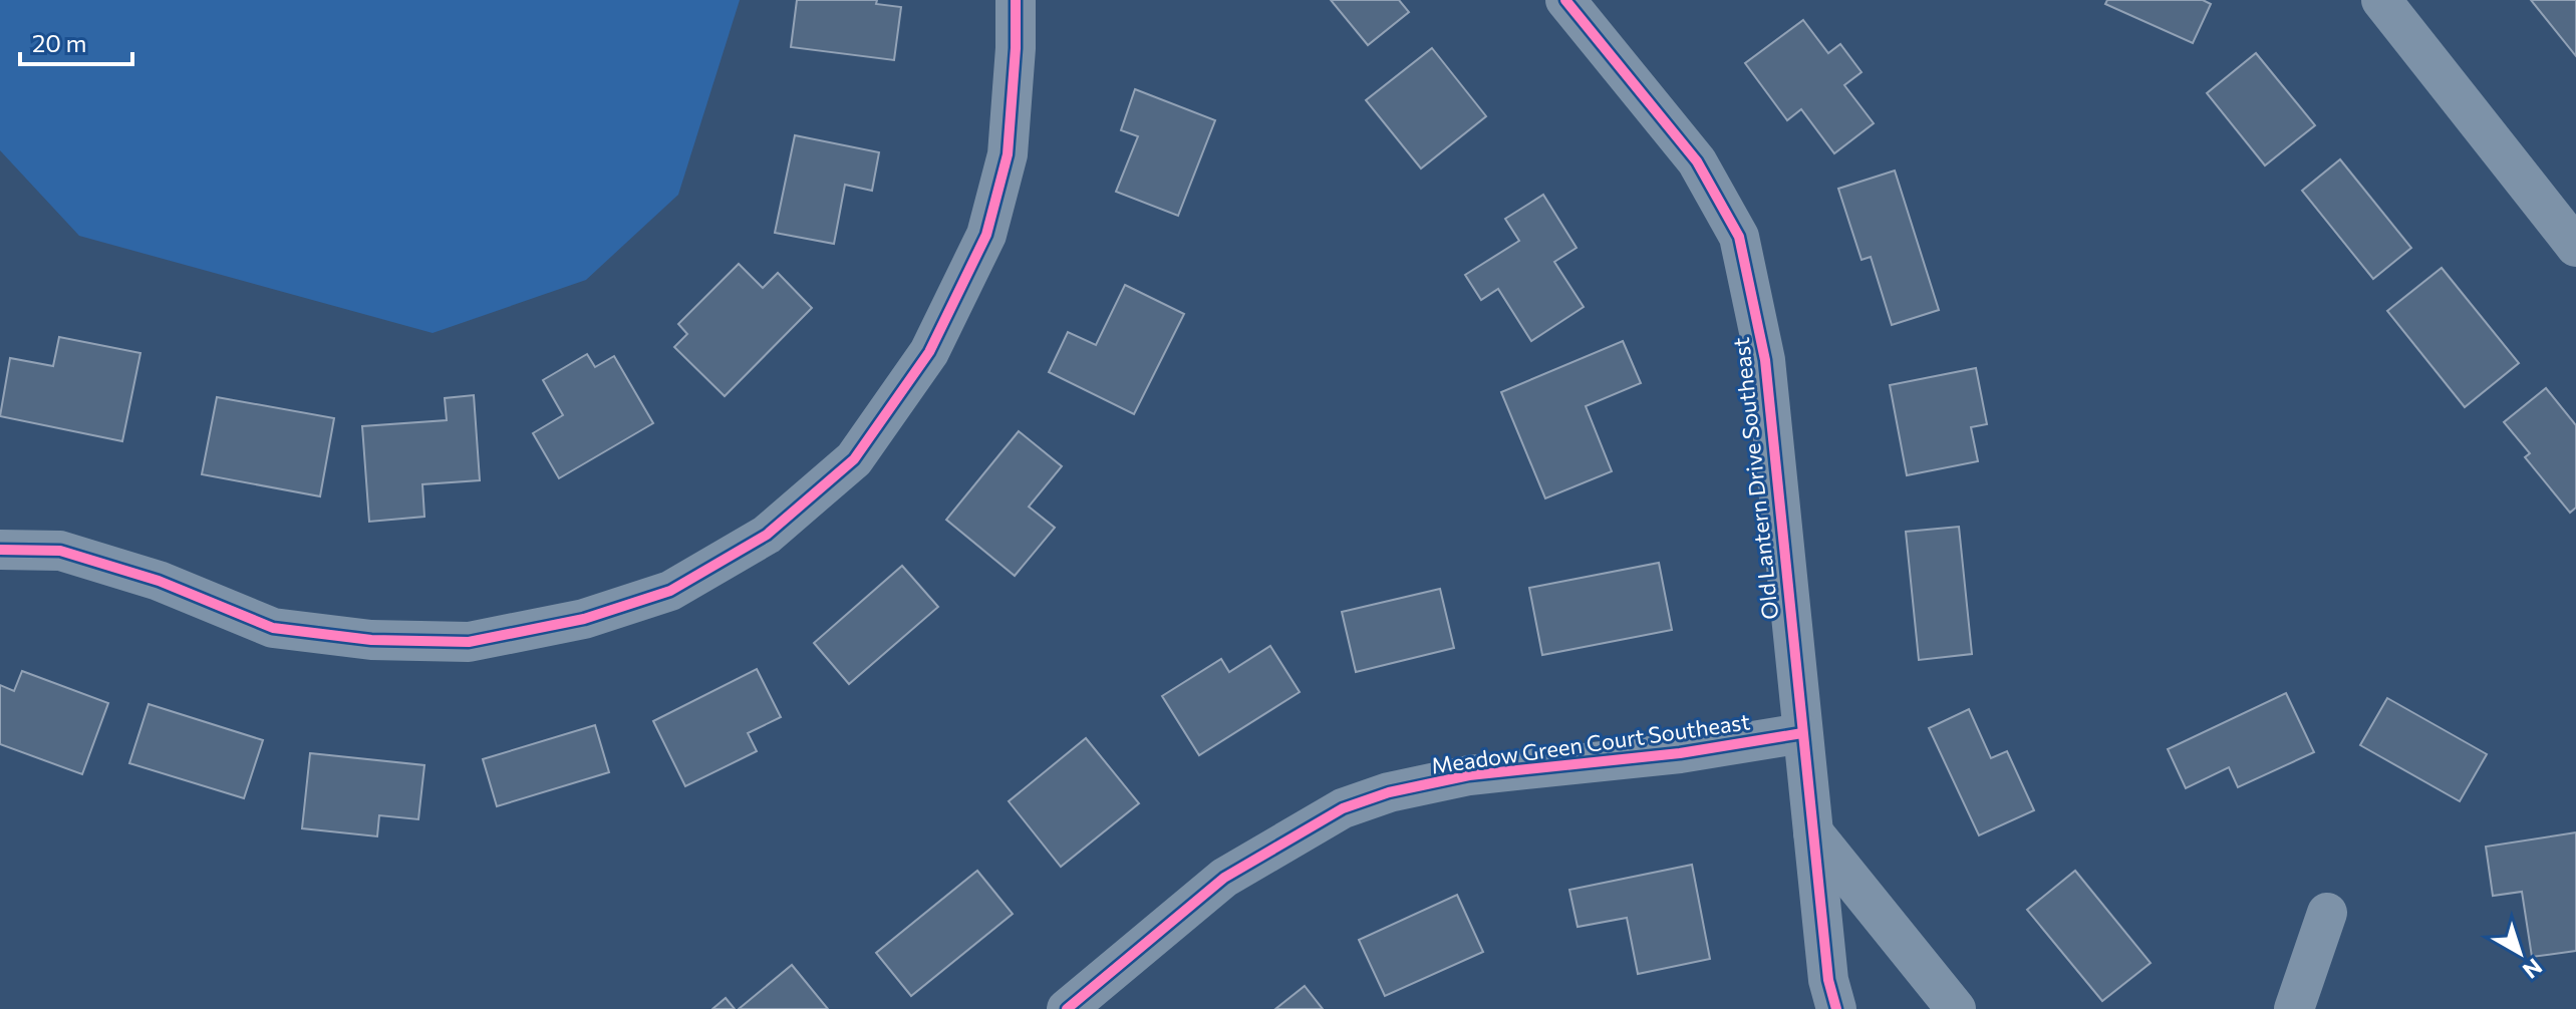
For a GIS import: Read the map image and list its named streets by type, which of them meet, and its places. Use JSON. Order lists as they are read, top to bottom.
{
  "streets": {
    "street": ["Old Lantern Drive Southeast", "Meadow Green Court Southeast"]
  },
  "crossings": [
    ["Old Lantern Drive Southeast", "Meadow Green Court Southeast"]
  ],
  "scale_bar": "20 m",
  "north": "bottom right"
}
